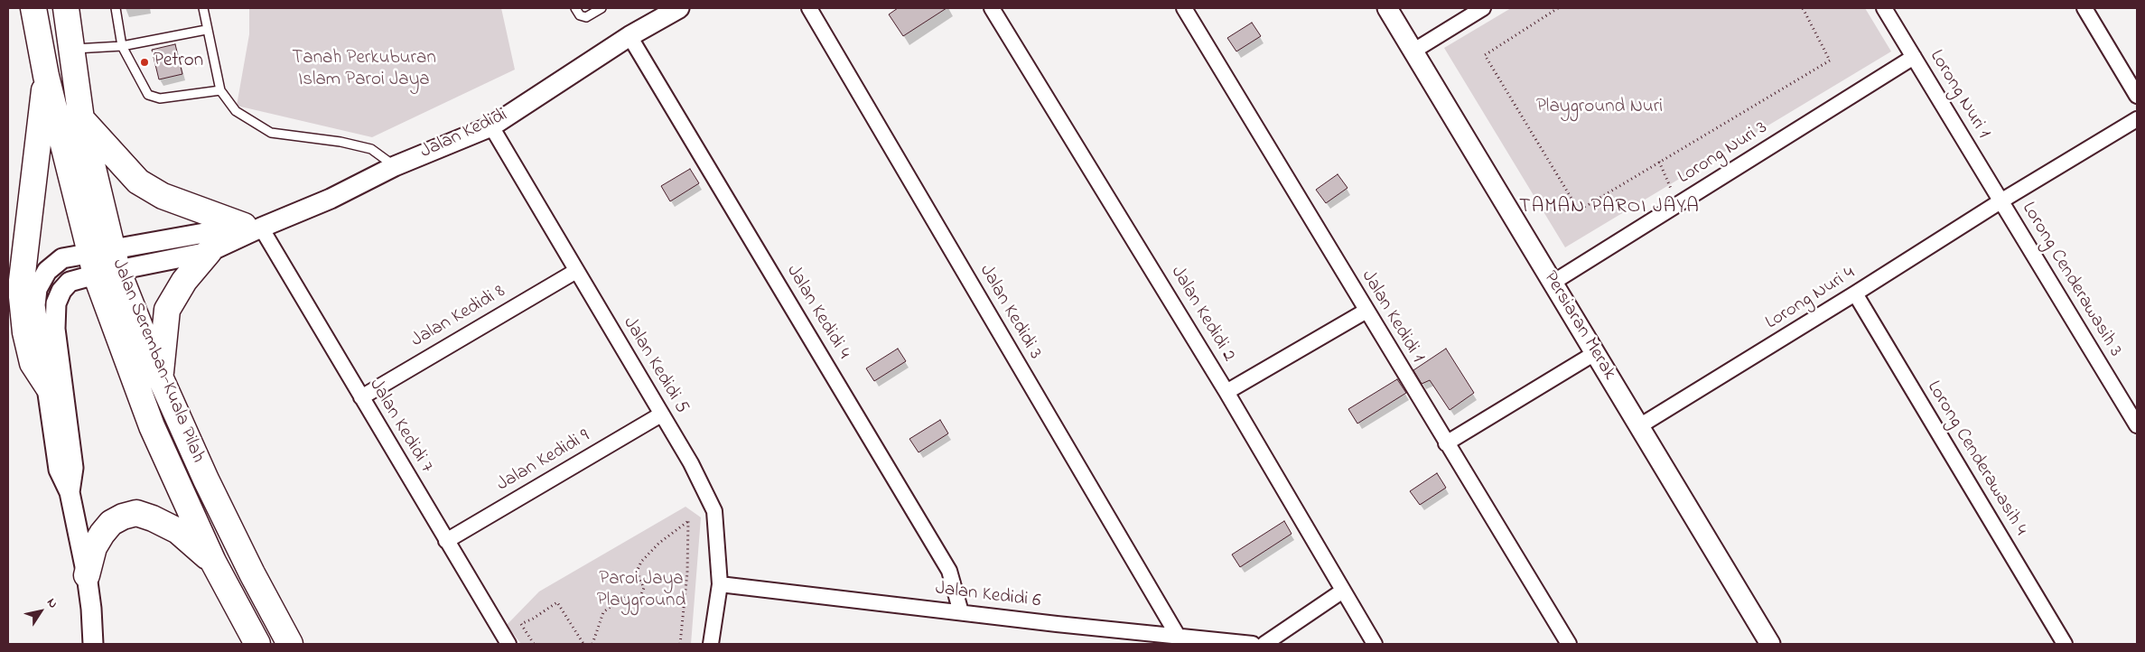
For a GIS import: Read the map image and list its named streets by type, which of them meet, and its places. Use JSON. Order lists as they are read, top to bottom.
{
  "streets": {
    "highway": ["Jalan Seremban-Kuala Pilah"],
    "street": [
      "Lorong Nuri 1",
      "Jalan Kedidi",
      "Lorong Nuri 3",
      "Lorong Cenderawasih 3",
      "Lorong Nuri 4",
      "Jalan Kedidi 4",
      "Jalan Kedidi 3",
      "Jalan Kedidi 2",
      "Jalan Kedidi 8",
      "Jalan Kedidi 1",
      "Persiaran Merak",
      "Jalan Kedidi 5",
      "Jalan Kedidi 7",
      "Lorong Cenderawasih 4",
      "Jalan Kedidi 9",
      "Jalan Kedidi 6"
    ]
  },
  "crossings": [
    ["Lorong Nuri 1", "Lorong Nuri 3"],
    ["Lorong Nuri 1", "Lorong Cenderawasih 3"],
    ["Lorong Nuri 1", "Lorong Nuri 4"],
    ["Jalan Kedidi", "Jalan Kedidi 4"],
    ["Jalan Kedidi", "Jalan Kedidi 5"],
    ["Jalan Kedidi", "Jalan Kedidi 7"],
    ["Lorong Nuri 3", "Persiaran Merak"],
    ["Lorong Cenderawasih 3", "Lorong Nuri 4"],
    ["Lorong Nuri 4", "Persiaran Merak"],
    ["Lorong Nuri 4", "Lorong Cenderawasih 4"],
    ["Jalan Kedidi 4", "Jalan Kedidi 6"],
    ["Jalan Kedidi 3", "Jalan Kedidi 6"],
    ["Jalan Kedidi 8", "Jalan Kedidi 5"],
    ["Jalan Kedidi 8", "Jalan Kedidi 7"],
    ["Jalan Kedidi 5", "Jalan Kedidi 9"],
    ["Jalan Kedidi 5", "Jalan Kedidi 6"],
    ["Jalan Kedidi 7", "Jalan Kedidi 9"]
  ],
  "districts": ["TAMAN PAROI JAYA"],
  "parks": ["Tanah Perkuburan Islam Paroi Jaya", "Playground Nuri", "Paroi Jaya Playground"],
  "places": ["Petron"],
  "north": "top right"
}
